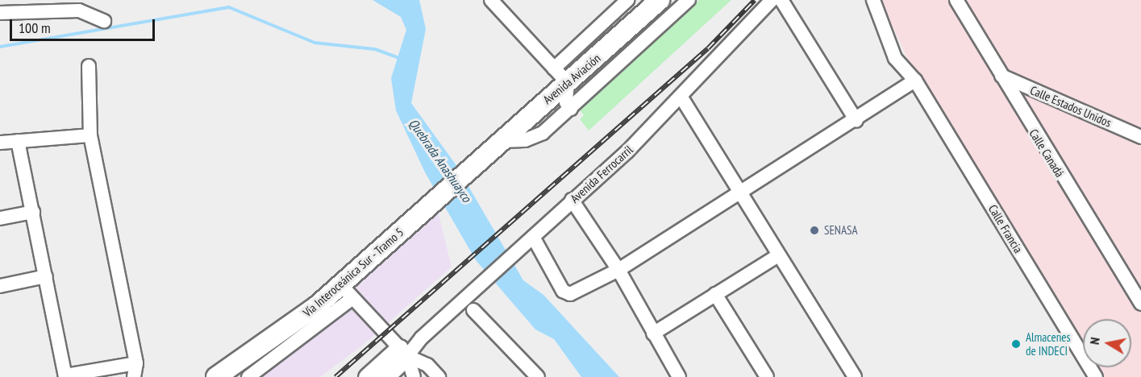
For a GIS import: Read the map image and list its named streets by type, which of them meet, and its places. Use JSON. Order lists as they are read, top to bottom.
{
  "streets": {
    "highway": ["Avenida Aviación", "Vía Interoceánica Sur - Tramo 5"],
    "main road": ["Avenida Ferrocarril"],
    "street": ["Calle Estados Unidos", "Calle Canadá", "Calle Francia"]
  },
  "crossings": [
    ["Avenida Aviación", "Vía Interoceánica Sur - Tramo 5"],
    ["Calle Estados Unidos", "Calle Canadá"]
  ],
  "water": ["Quebrada Anashuayco"],
  "places": ["SENASA", "Almacenes de INDECI"],
  "scale_bar": "100 m",
  "north": "left"
}
